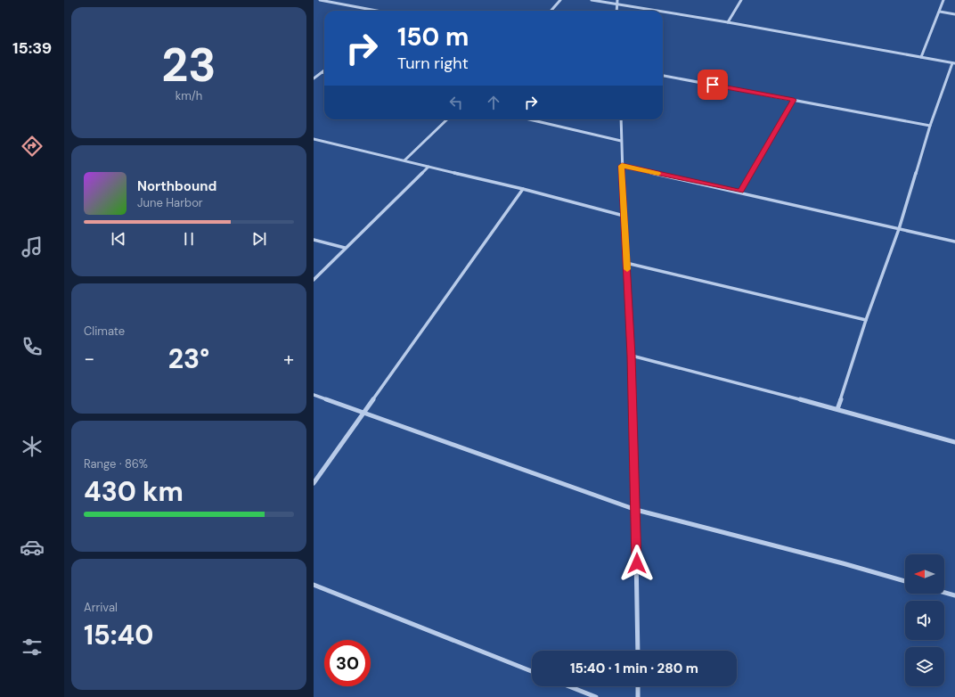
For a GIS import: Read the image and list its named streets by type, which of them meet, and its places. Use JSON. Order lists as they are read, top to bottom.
{
  "north": "left",
  "page": {
    "tabs": "15:39",
    "tile": [
      ["23", "km/h"],
      "Climate",
      ["Range · 86%", "430 km"],
      ["Arrival", "15:40"]
    ],
    "turn": ["150 m", "Turn right"],
    "song": ["Northbound", "June Harbor"],
    "heat": ["−", "23°", "+"],
    "limit": "30",
    "trip": "15:40 · 1 min · 280 m"
  }
}
